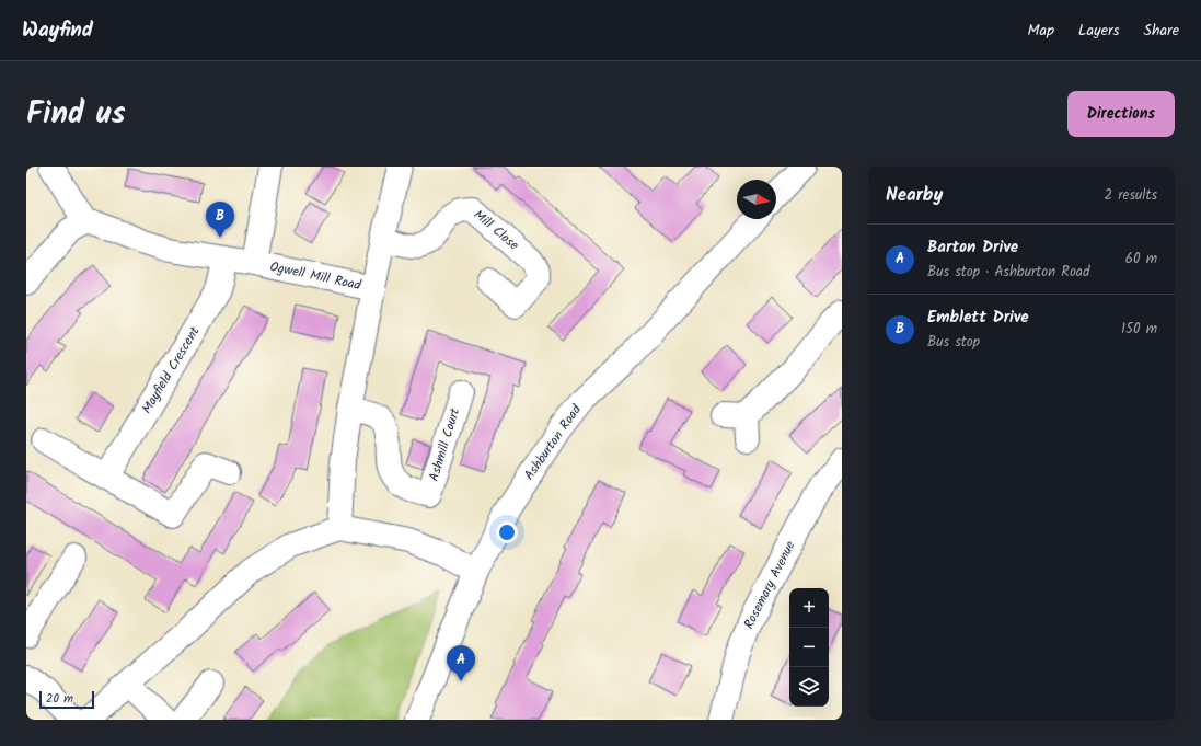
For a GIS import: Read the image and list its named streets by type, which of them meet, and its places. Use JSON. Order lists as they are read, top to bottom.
{
  "streets": {
    "street": [
      "Mill Close",
      "Ogwell Mill Road",
      "Mayfield Crescent",
      "Ashburton Road",
      "Ashmill Court",
      "Rosemary Avenue"
    ]
  },
  "crossings": [
    ["Ogwell Mill Road", "Mayfield Crescent"],
    ["Ogwell Mill Road", "Ashmill Court"]
  ],
  "scale_bar": "20 m",
  "north": "right",
  "page": {
    "header": "Wayfind",
    "nav": ["Map", "Layers", "Share"],
    "title": "Find us",
    "buttons": "Directions",
    "heading": ["Nearby", "2 results"],
    "pins": ["B", "A"],
    "list": [
      {
        "mark": "A",
        "name": "Barton Drive",
        "note": "Bus stop · Ashburton Road",
        "value": "60 m"
      },
      {
        "mark": "B",
        "name": "Emblett Drive",
        "note": "Bus stop",
        "value": "150 m"
      }
    ],
    "map_buttons": ["+", "−"],
    "scale": "20 m"
  }
}
